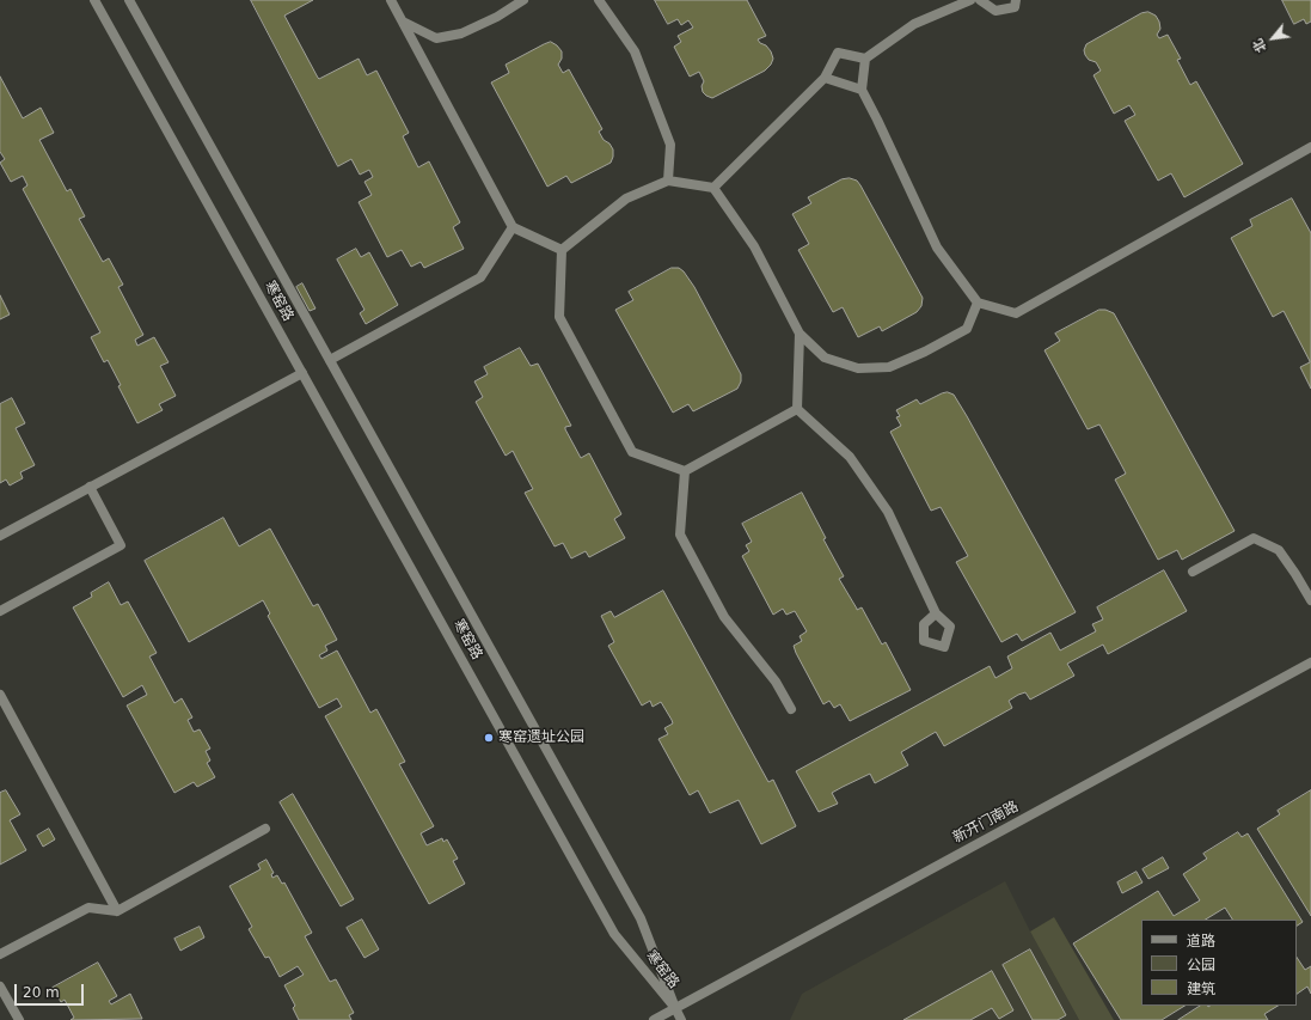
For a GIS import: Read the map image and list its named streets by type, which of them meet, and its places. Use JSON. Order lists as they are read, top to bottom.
{
  "streets": {
    "street": ["寒窑路", "新开门南路"]
  },
  "crossings": [
    ["寒窑路", "新开门南路"]
  ],
  "places": ["寒窑遗址公园"],
  "legend": ["道路", "公园", "建筑"],
  "scale_bar": "20 m",
  "north": "bottom left"
}
